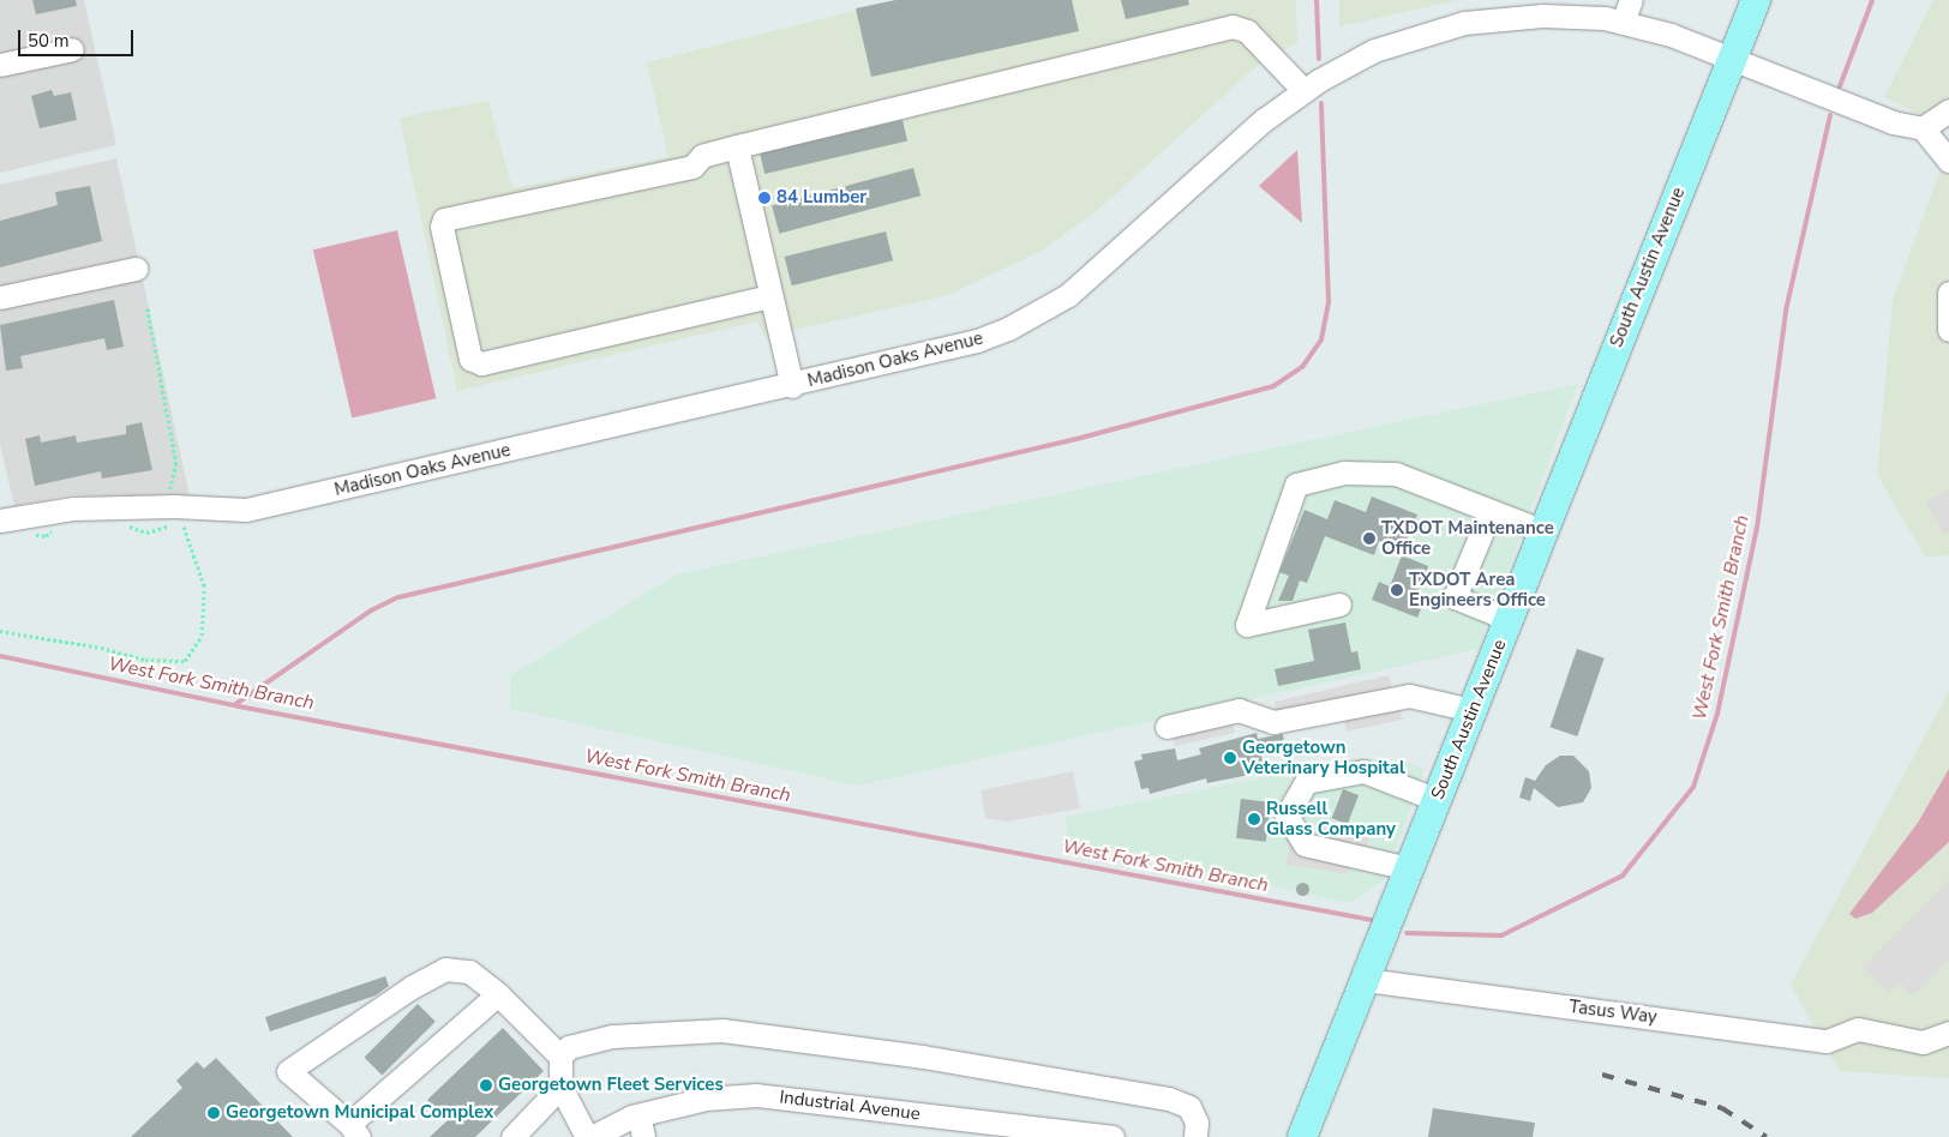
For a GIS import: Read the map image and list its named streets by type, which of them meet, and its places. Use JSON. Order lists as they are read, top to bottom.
{
  "streets": {
    "main road": ["South Austin Avenue"],
    "street": ["Madison Oaks Avenue", "Tasus Way", "Industrial Avenue"]
  },
  "crossings": [
    ["South Austin Avenue", "Madison Oaks Avenue"],
    ["South Austin Avenue", "Tasus Way"]
  ],
  "water": ["West Fork Smith Branch"],
  "places": [
    "84 Lumber",
    "TXDOT Maintenance Office",
    "TXDOT Area Engineers Office",
    "Georgetown Veterinary Hospital",
    "Russell Glass Company",
    "Georgetown Fleet Services",
    "Georgetown Municipal Complex"
  ],
  "scale_bar": "50 m"
}
